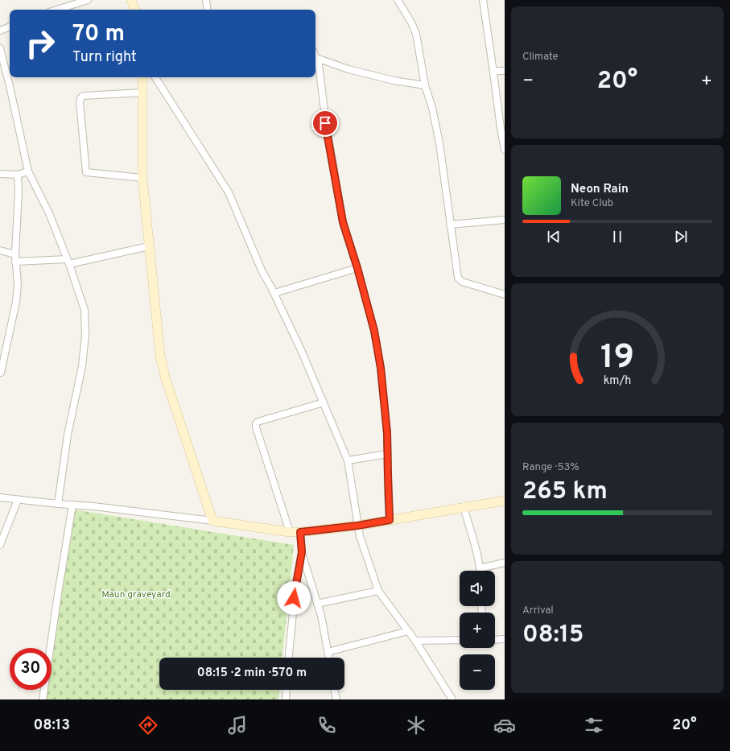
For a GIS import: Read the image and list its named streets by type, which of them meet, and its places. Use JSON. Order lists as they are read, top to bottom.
{
  "parks": ["Maun graveyard"],
  "page": {
    "tile": [
      "Climate",
      ["Range · 53%", "265 km"],
      ["Arrival", "08:15"]
    ],
    "turn": ["70 m", "Turn right"],
    "heat": ["−", "20°", "+"],
    "song": ["Neon Rain", "Kite Club"],
    "map_buttons": ["+", "−"],
    "limit": "30",
    "trip": "08:15 · 2 min · 570 m",
    "tabs": ["08:13", "20°"],
    "gauge": ["19", "km/h"]
  }
}
